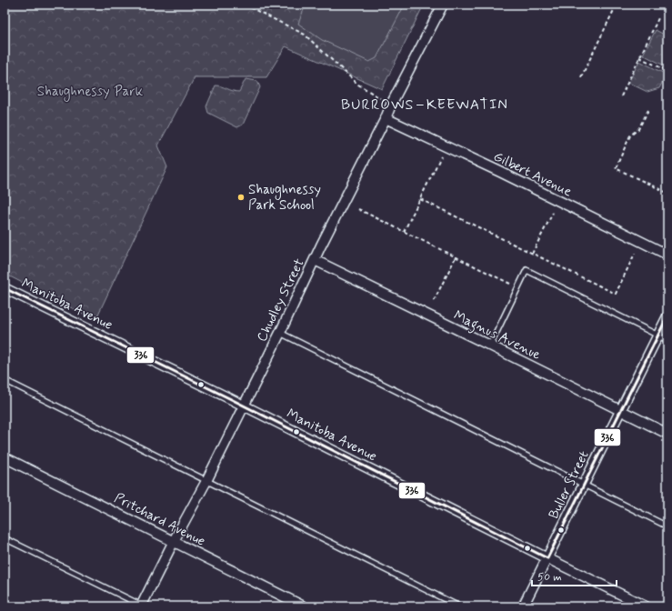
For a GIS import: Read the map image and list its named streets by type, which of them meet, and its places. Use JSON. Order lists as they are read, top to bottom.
{
  "streets": {
    "street": [
      "Gilbert Avenue",
      "Chudley Street",
      "Manitoba Avenue",
      "Magnus Avenue",
      "Buller Street",
      "Pritchard Avenue"
    ]
  },
  "crossings": [
    ["Gilbert Avenue", "Chudley Street"],
    ["Chudley Street", "Manitoba Avenue"],
    ["Chudley Street", "Magnus Avenue"],
    ["Chudley Street", "Pritchard Avenue"],
    ["Manitoba Avenue", "Buller Street"],
    ["Magnus Avenue", "Buller Street"]
  ],
  "districts": ["BURROWS–KEEWATIN"],
  "parks": ["Shaughnessy Park"],
  "places": ["Shaughnessy Park School"],
  "lines": ["transit line 336"],
  "scale_bar": "50 m"
}
